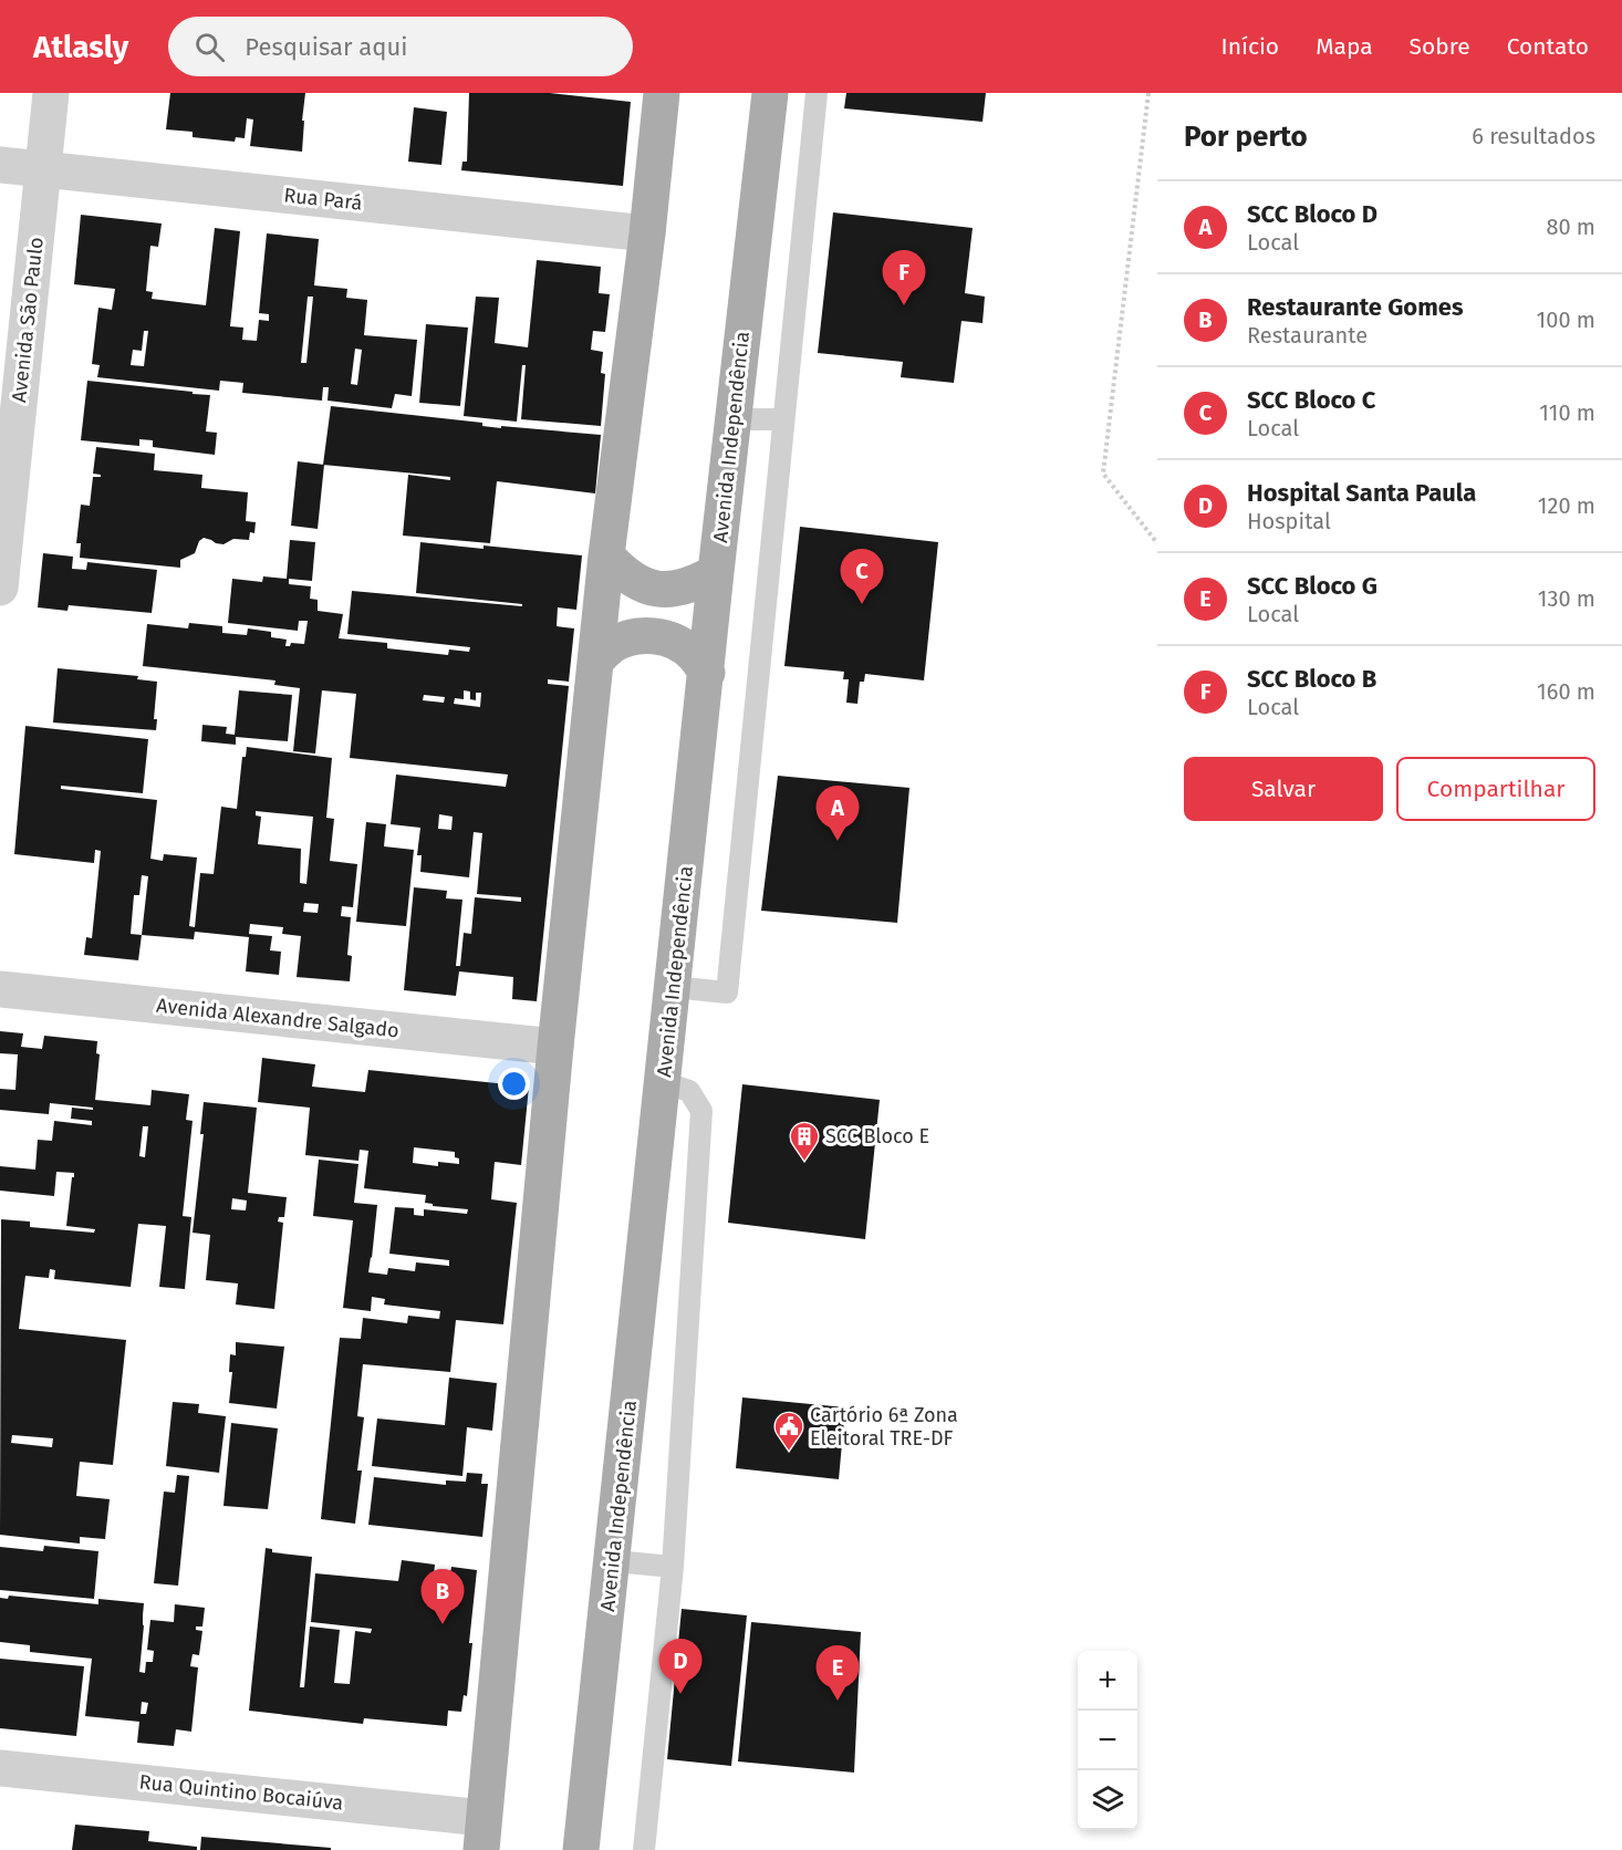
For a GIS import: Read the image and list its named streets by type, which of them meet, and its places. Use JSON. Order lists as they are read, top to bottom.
{
  "streets": {
    "main road": ["Avenida Independência"],
    "street": [
      "Rua Pará",
      "Avenida São Paulo",
      "Avenida Alexandre Salgado",
      "Rua Quintino Bocaiúva"
    ]
  },
  "crossings": [
    ["Rua Pará", "Avenida São Paulo"]
  ],
  "places": {
    "building": ["SCC Bloco E"],
    "public building": ["Cartório 6ª Zona Eleitoral TRE-DF"]
  },
  "page": {
    "header": "Atlasly",
    "search": "Pesquisar aqui",
    "nav": [
      "Início",
      "Mapa",
      "Sobre",
      "Contato"
    ],
    "heading": ["Por perto", "6 resultados"],
    "list": [
      {
        "mark": "A",
        "name": "SCC Bloco D",
        "note": "Local",
        "value": "80 m"
      },
      {
        "mark": "B",
        "name": "Restaurante Gomes",
        "note": "Restaurante",
        "value": "100 m"
      },
      {
        "mark": "C",
        "name": "SCC Bloco C",
        "note": "Local",
        "value": "110 m"
      },
      {
        "mark": "D",
        "name": "Hospital Santa Paula",
        "note": "Hospital",
        "value": "120 m"
      },
      {
        "mark": "E",
        "name": "SCC Bloco G",
        "note": "Local",
        "value": "130 m"
      },
      {
        "mark": "F",
        "name": "SCC Bloco B",
        "note": "Local",
        "value": "160 m"
      }
    ],
    "pins": [
      "F",
      "C",
      "A",
      "B",
      "D",
      "E"
    ],
    "buttons": ["Salvar", "Compartilhar"],
    "map_buttons": ["+", "−"]
  }
}
